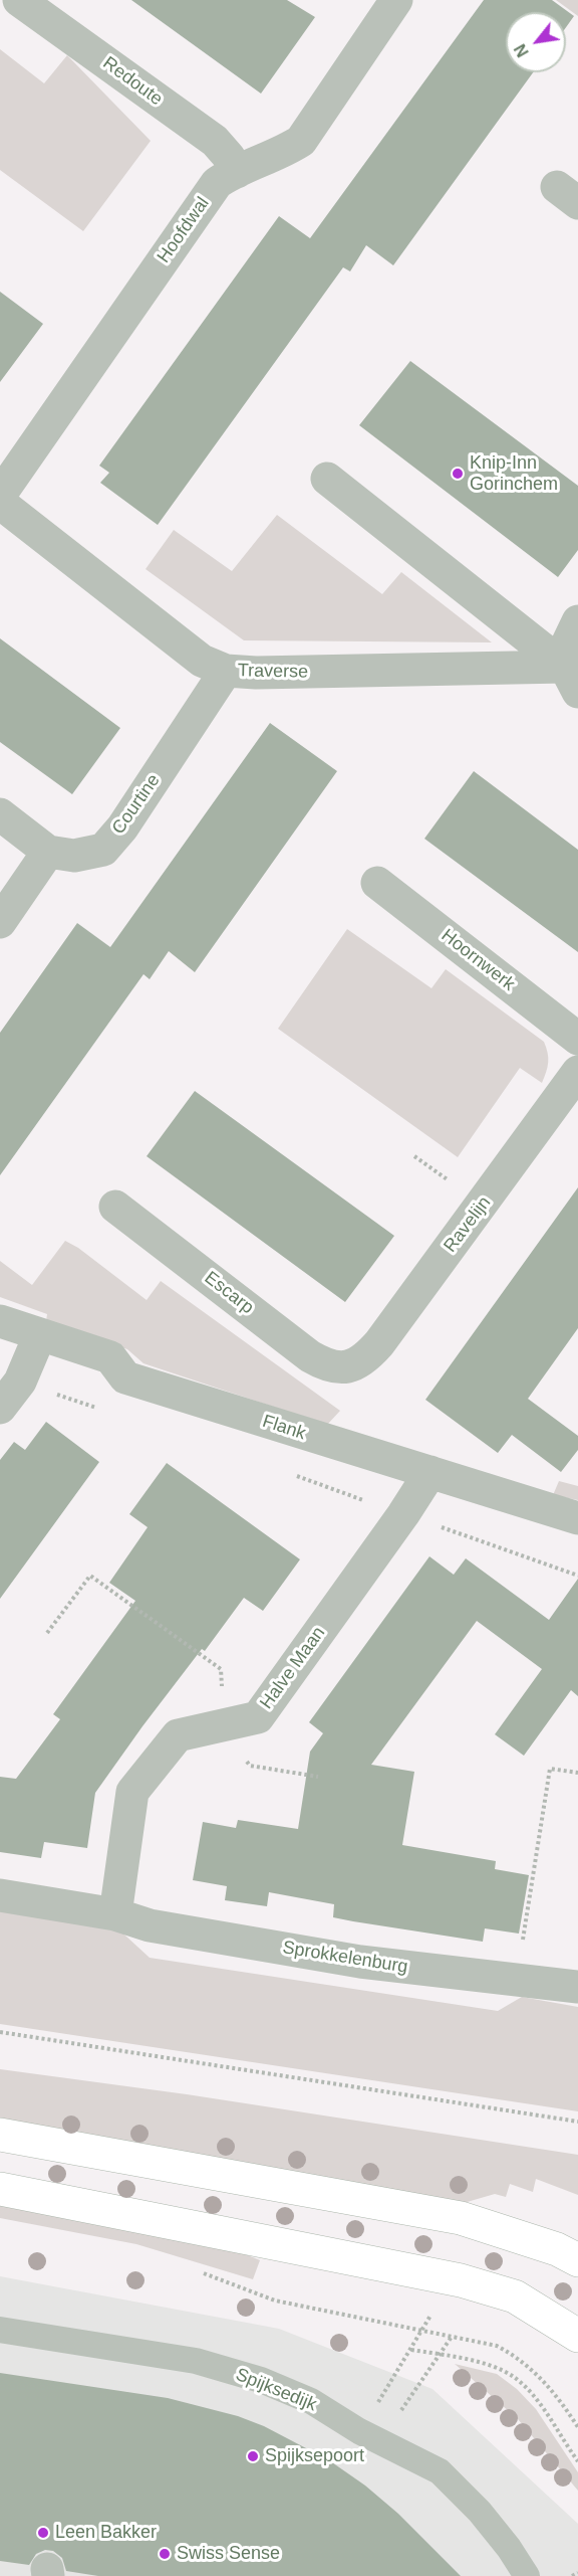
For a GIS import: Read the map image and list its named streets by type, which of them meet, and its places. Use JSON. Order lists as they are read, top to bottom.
{
  "streets": {
    "street": [
      "Redoute",
      "Hoofdwal",
      "Traverse",
      "Courtine",
      "Hoornwerk",
      "Ravelijn",
      "Escarp",
      "Flank",
      "Halve Maan",
      "Sprokkelenburg"
    ],
    "lane": ["Spijksedijk"]
  },
  "crossings": [
    ["Redoute", "Hoofdwal"],
    ["Traverse", "Courtine"],
    ["Ravelijn", "Escarp"],
    ["Flank", "Halve Maan"],
    ["Halve Maan", "Sprokkelenburg"]
  ],
  "places": [
    "Knip-Inn Gorinchem",
    "Spijksepoort",
    "Leen Bakker",
    "Swiss Sense"
  ],
  "north": "bottom left"
}
